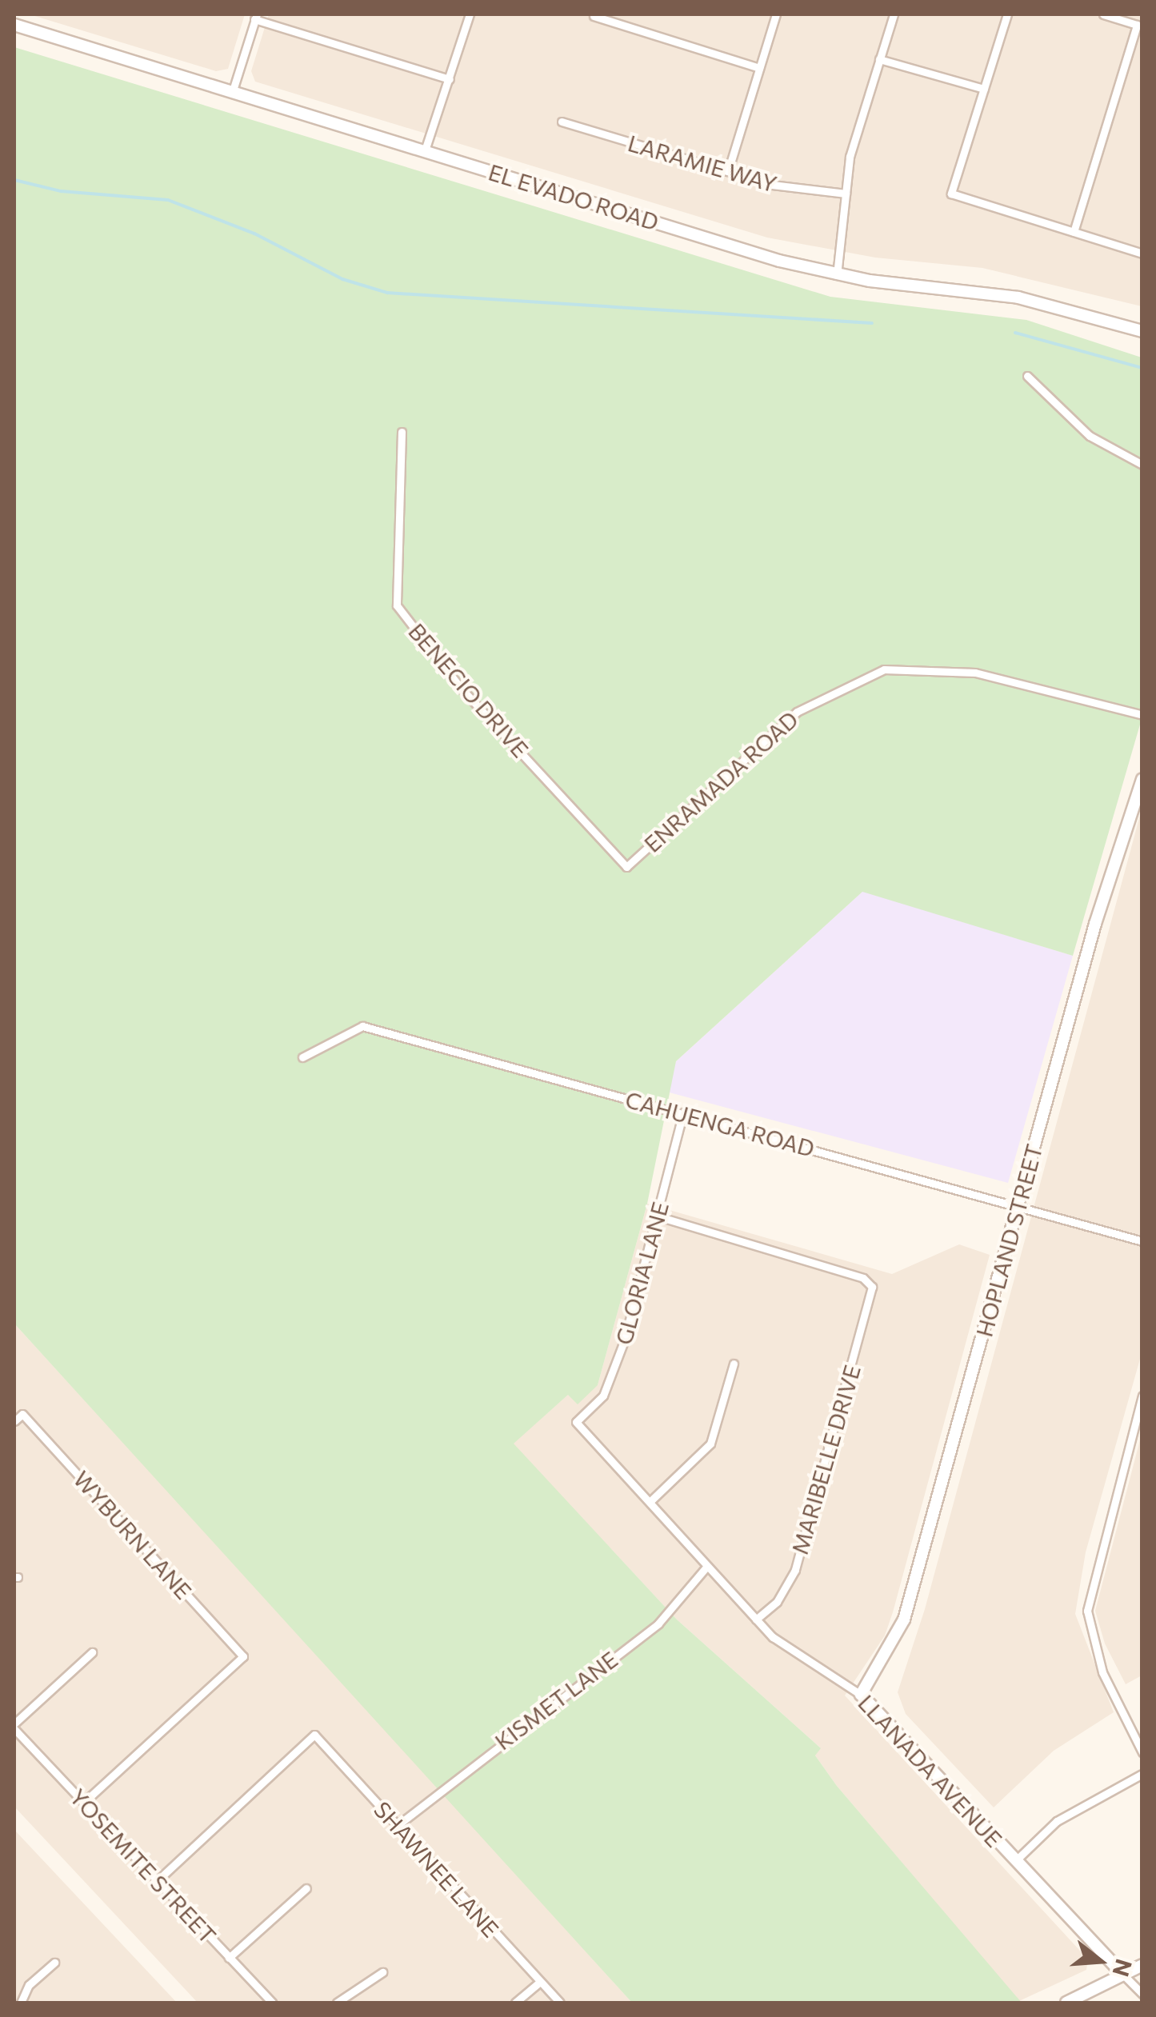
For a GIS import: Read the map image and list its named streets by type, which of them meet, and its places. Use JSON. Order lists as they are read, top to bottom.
{
  "streets": {
    "street": [
      "LARAMIE WAY",
      "EL EVADO ROAD",
      "BENECIO DRIVE",
      "ENRAMADA ROAD",
      "CAHUENGA ROAD",
      "HOPLAND STREET",
      "GLORIA LANE",
      "MARIBELLE DRIVE",
      "WYBURN LANE",
      "KISMET LANE",
      "LLANADA AVENUE",
      "YOSEMITE STREET",
      "SHAWNEE LANE"
    ]
  },
  "crossings": [
    ["BENECIO DRIVE", "ENRAMADA ROAD"],
    ["CAHUENGA ROAD", "HOPLAND STREET"],
    ["CAHUENGA ROAD", "GLORIA LANE"],
    ["HOPLAND STREET", "LLANADA AVENUE"],
    ["GLORIA LANE", "MARIBELLE DRIVE"],
    ["GLORIA LANE", "LLANADA AVENUE"],
    ["MARIBELLE DRIVE", "LLANADA AVENUE"],
    ["WYBURN LANE", "YOSEMITE STREET"],
    ["KISMET LANE", "LLANADA AVENUE"],
    ["KISMET LANE", "SHAWNEE LANE"],
    ["YOSEMITE STREET", "SHAWNEE LANE"]
  ],
  "north": "right"
}
